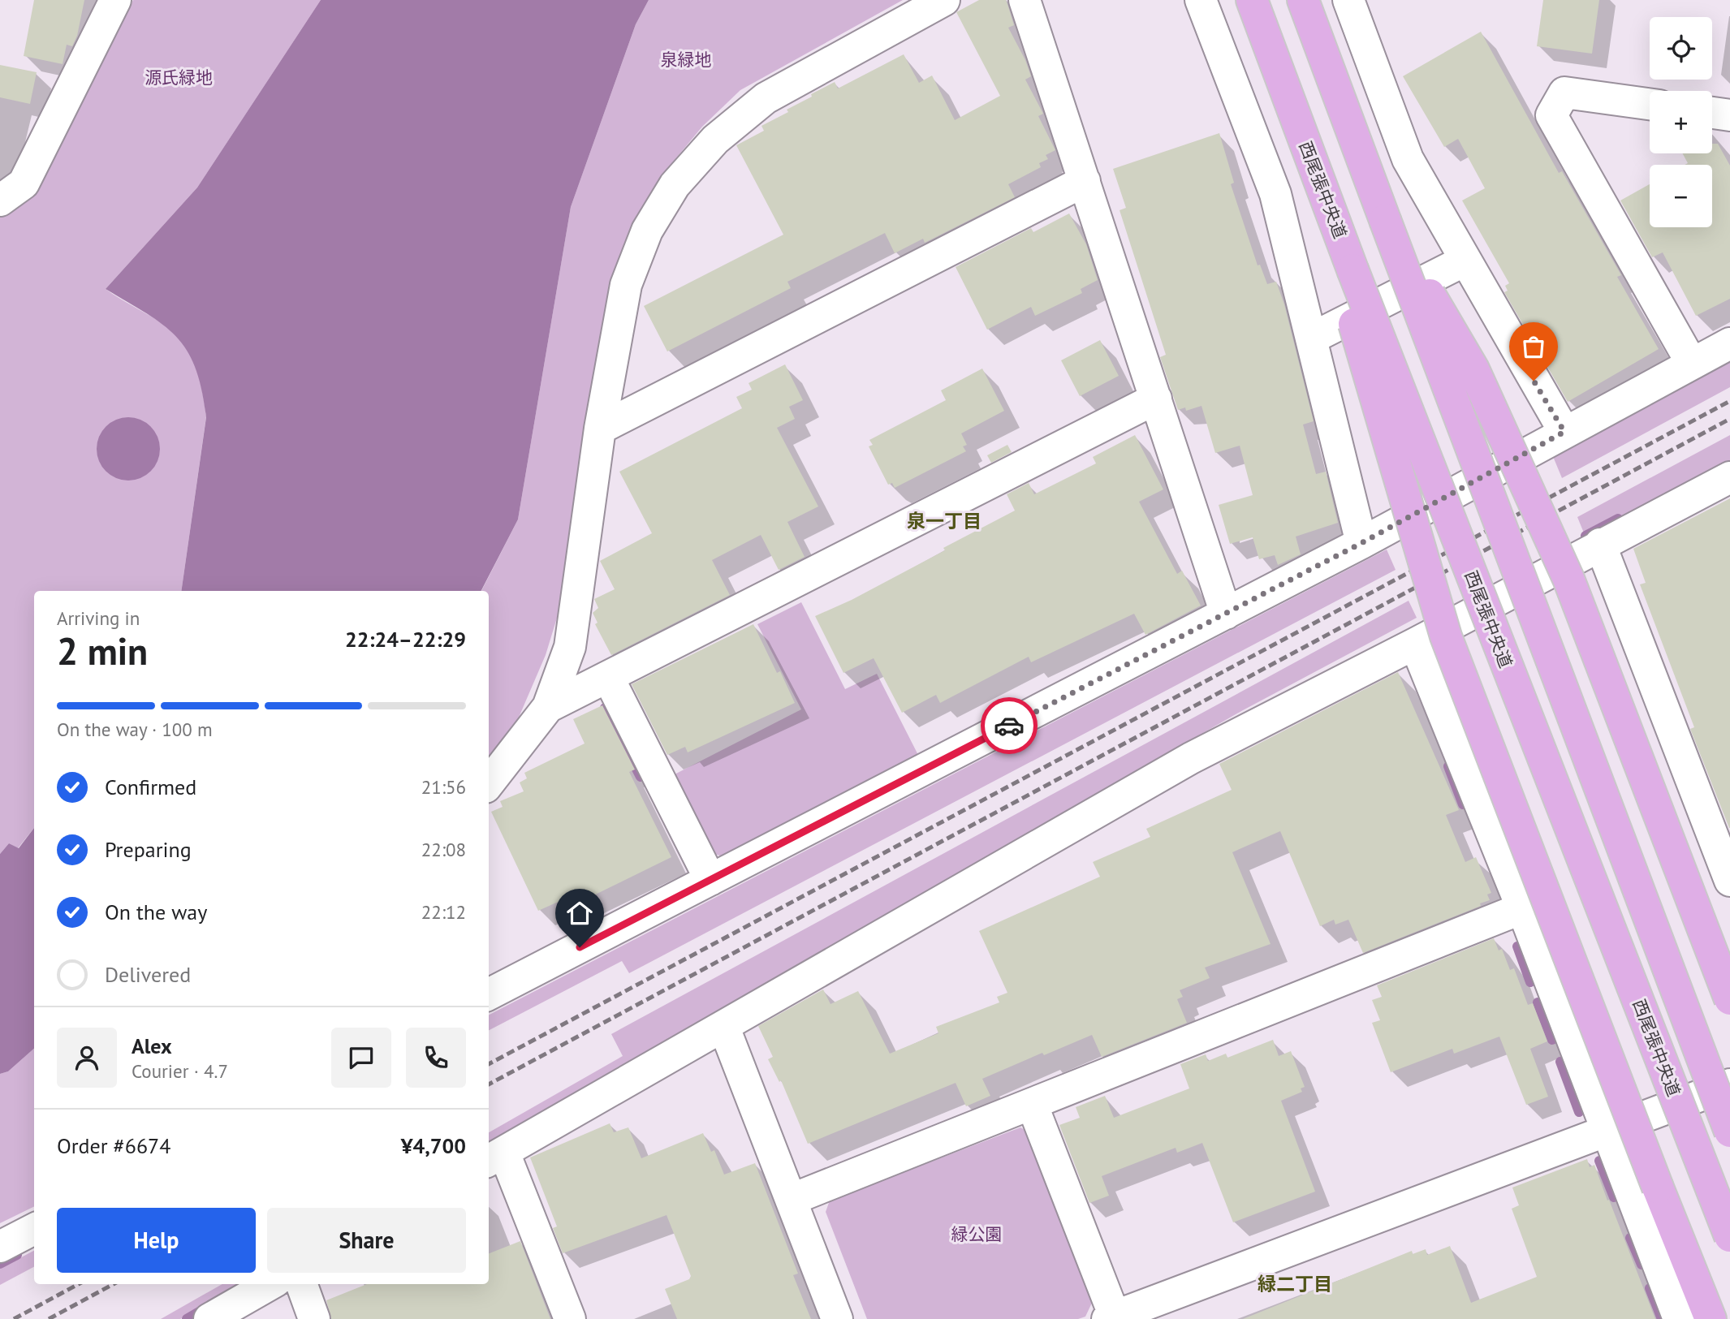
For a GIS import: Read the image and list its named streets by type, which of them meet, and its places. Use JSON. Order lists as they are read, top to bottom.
{
  "streets": {
    "main road": ["西尾張中央道"]
  },
  "districts": ["泉一丁目", "緑二丁目"],
  "parks": ["泉緑地", "源氏緑地", "緑公園"],
  "page": {
    "map_buttons": ["+", "−"],
    "heading": ["2 min", "Arriving in", "22:24–22:29"],
    "panel": [
      "Alex",
      "Courier · 4.7",
      "Order #6674",
      "¥4,700"
    ],
    "bar": "On the way · 100 m",
    "list": [
      ["Confirmed", "21:56"],
      ["Preparing", "22:08"],
      ["On the way", "22:12"],
      "Delivered"
    ],
    "buttons": ["Help", "Share"]
  }
}
